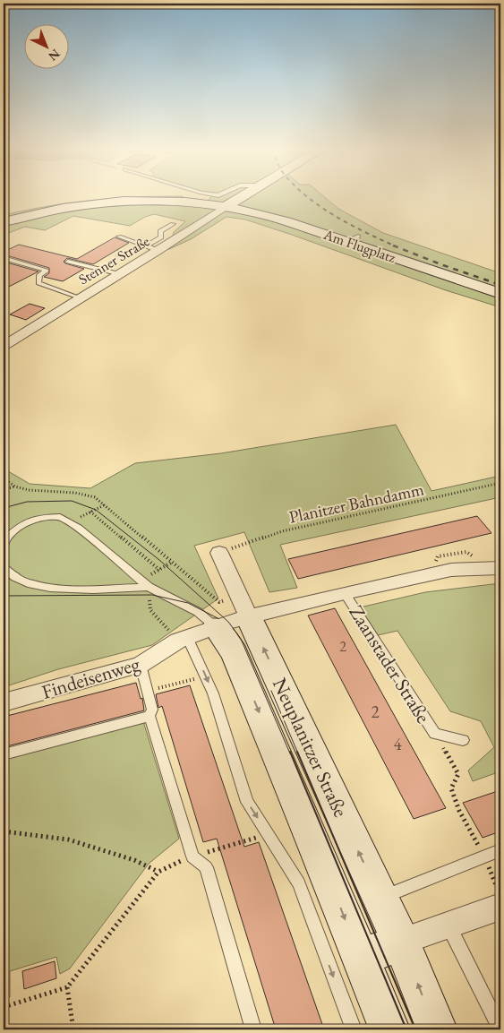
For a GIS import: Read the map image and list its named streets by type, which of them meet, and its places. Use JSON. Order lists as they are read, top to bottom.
{
  "streets": {
    "street": [
      "Am Flugplatz",
      "Stenner Straße",
      "Zaanstader Straße",
      "Findeisenweg",
      "Neuplanitzer Straße"
    ],
    "path": ["Planitzer Bahndamm"]
  },
  "crossings": [
    ["Am Flugplatz", "Stenner Straße"],
    ["Planitzer Bahndamm", "Neuplanitzer Straße"],
    ["Zaanstader Straße", "Findeisenweg"],
    ["Zaanstader Straße", "Neuplanitzer Straße"],
    ["Findeisenweg", "Neuplanitzer Straße"]
  ],
  "house_numbers": ["2", "2", "4"],
  "north": "bottom right"
}
